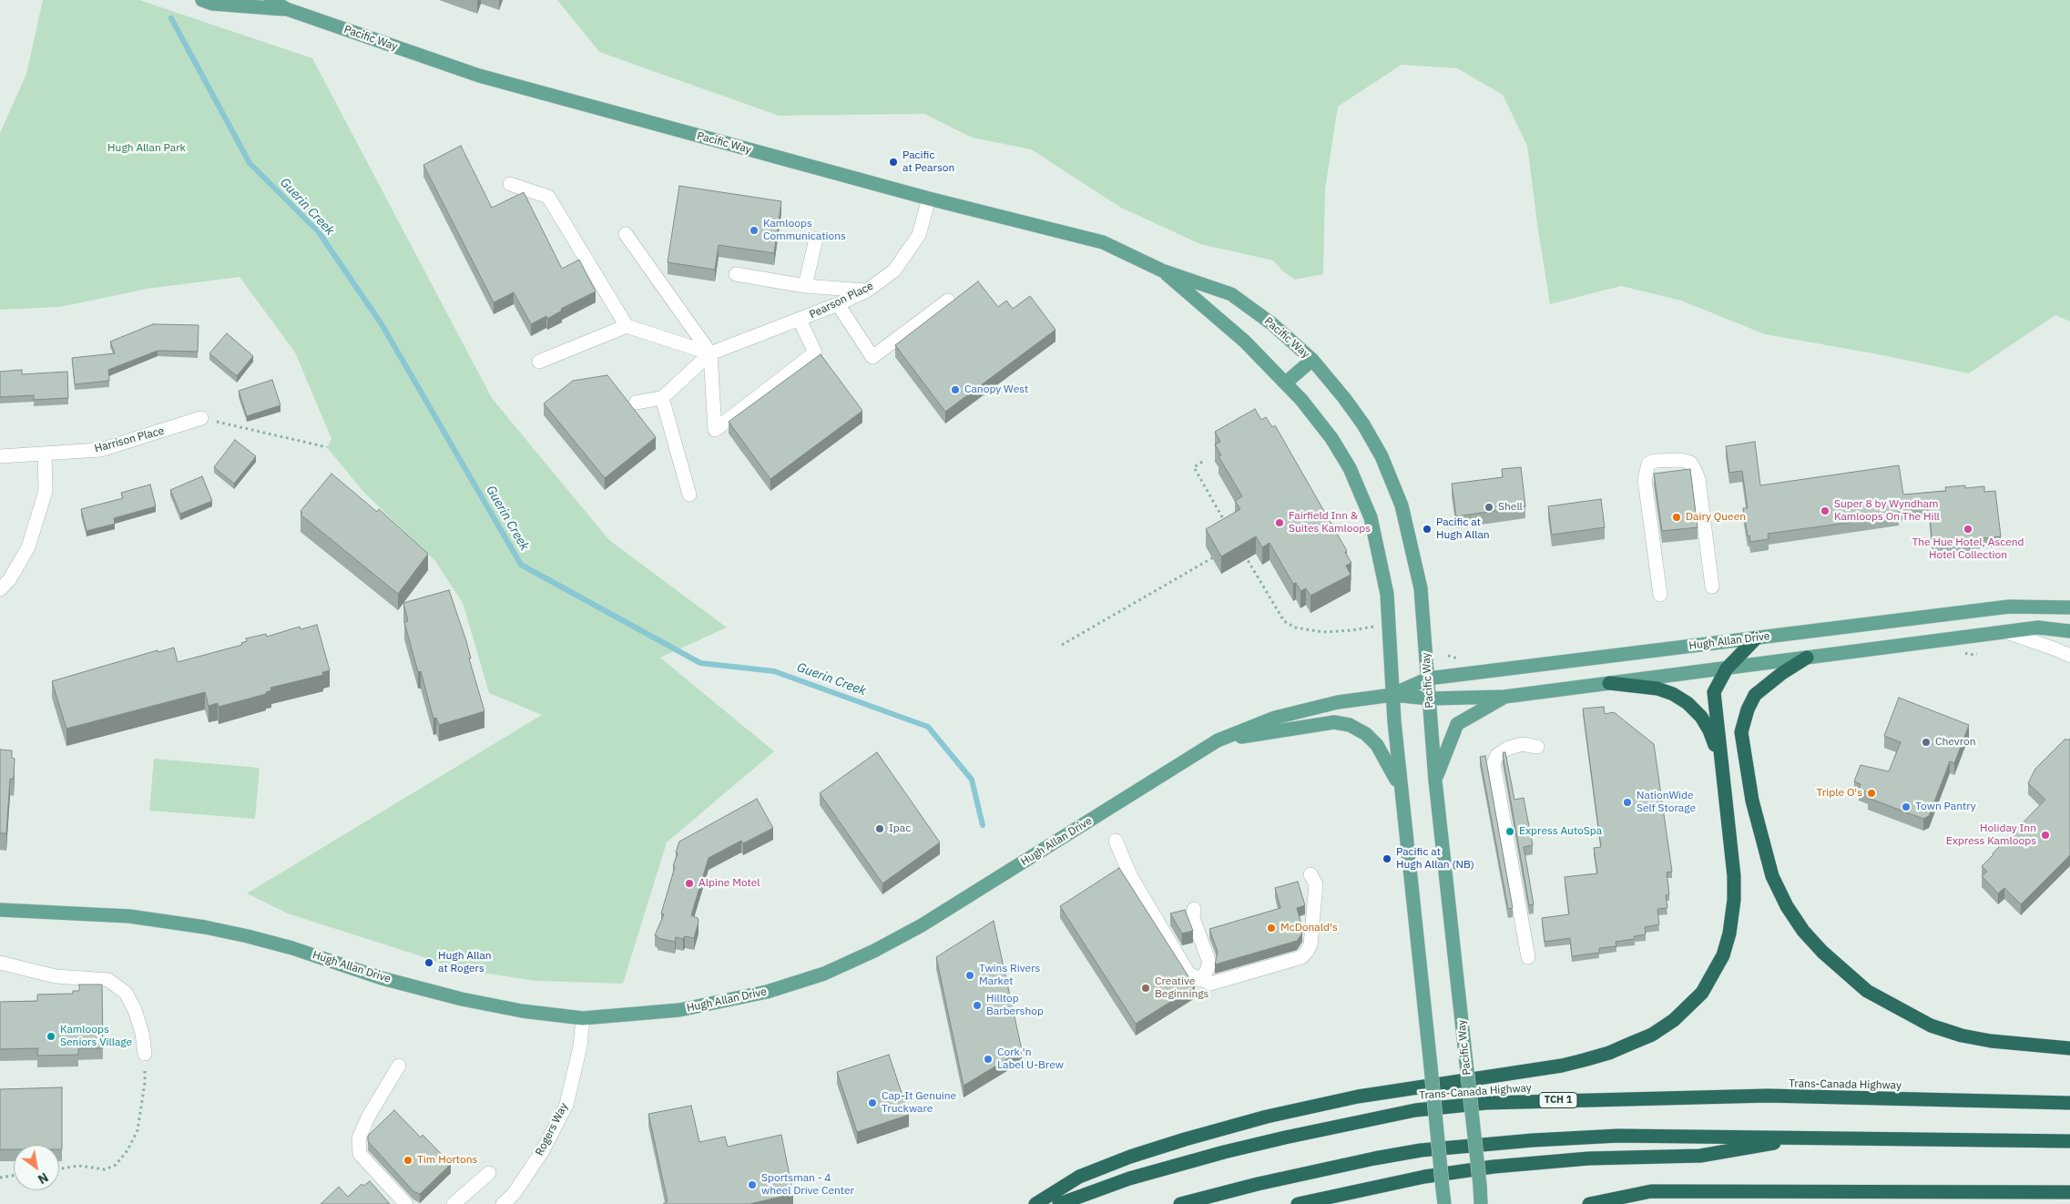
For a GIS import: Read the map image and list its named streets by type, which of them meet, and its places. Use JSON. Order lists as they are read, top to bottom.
{
  "streets": {
    "highway": ["Trans-Canada Highway", "TCH 1"],
    "main road": ["Pacific Way", "Hugh Allan Drive"],
    "street": ["Pearson Place", "Harrison Place", "Rogers Way"]
  },
  "crossings": [
    ["Pacific Way", "Pearson Place"],
    ["Pacific Way", "Hugh Allan Drive"],
    ["Hugh Allan Drive", "Rogers Way"]
  ],
  "water": ["Guerin Creek"],
  "parks": ["Hugh Allan Park"],
  "places": [
    "Pacific at Pearson",
    "Kamloops Communications",
    "Canopy West",
    "Shell",
    "Super 8 by Wyndham Kamloops On The Hill",
    "Dairy Queen",
    "Fairfield Inn & Suites Kamloops",
    "Pacific at Hugh Allan",
    "The Hue Hotel, Ascend Hotel Collection",
    "Chevron",
    "Triple O's",
    "NationWide Self Storage",
    "Town Pantry",
    "Ipac",
    "Express AutoSpa",
    "Holiday Inn Express Kamloops",
    "Pacific at Hugh Allan (NB)",
    "Alpine Motel",
    "McDonald's",
    "Hugh Allan at Rogers",
    "Twins Rivers Market",
    "Creative Beginnings",
    "Hilltop Barbershop",
    "Kamloops Seniors Village",
    "Cork 'n Label U-Brew",
    "Cap-It Genuine Truckware",
    "Tim Hortons",
    "Sportsman - 4 wheel Drive Center"
  ],
  "north": "bottom right"
}
